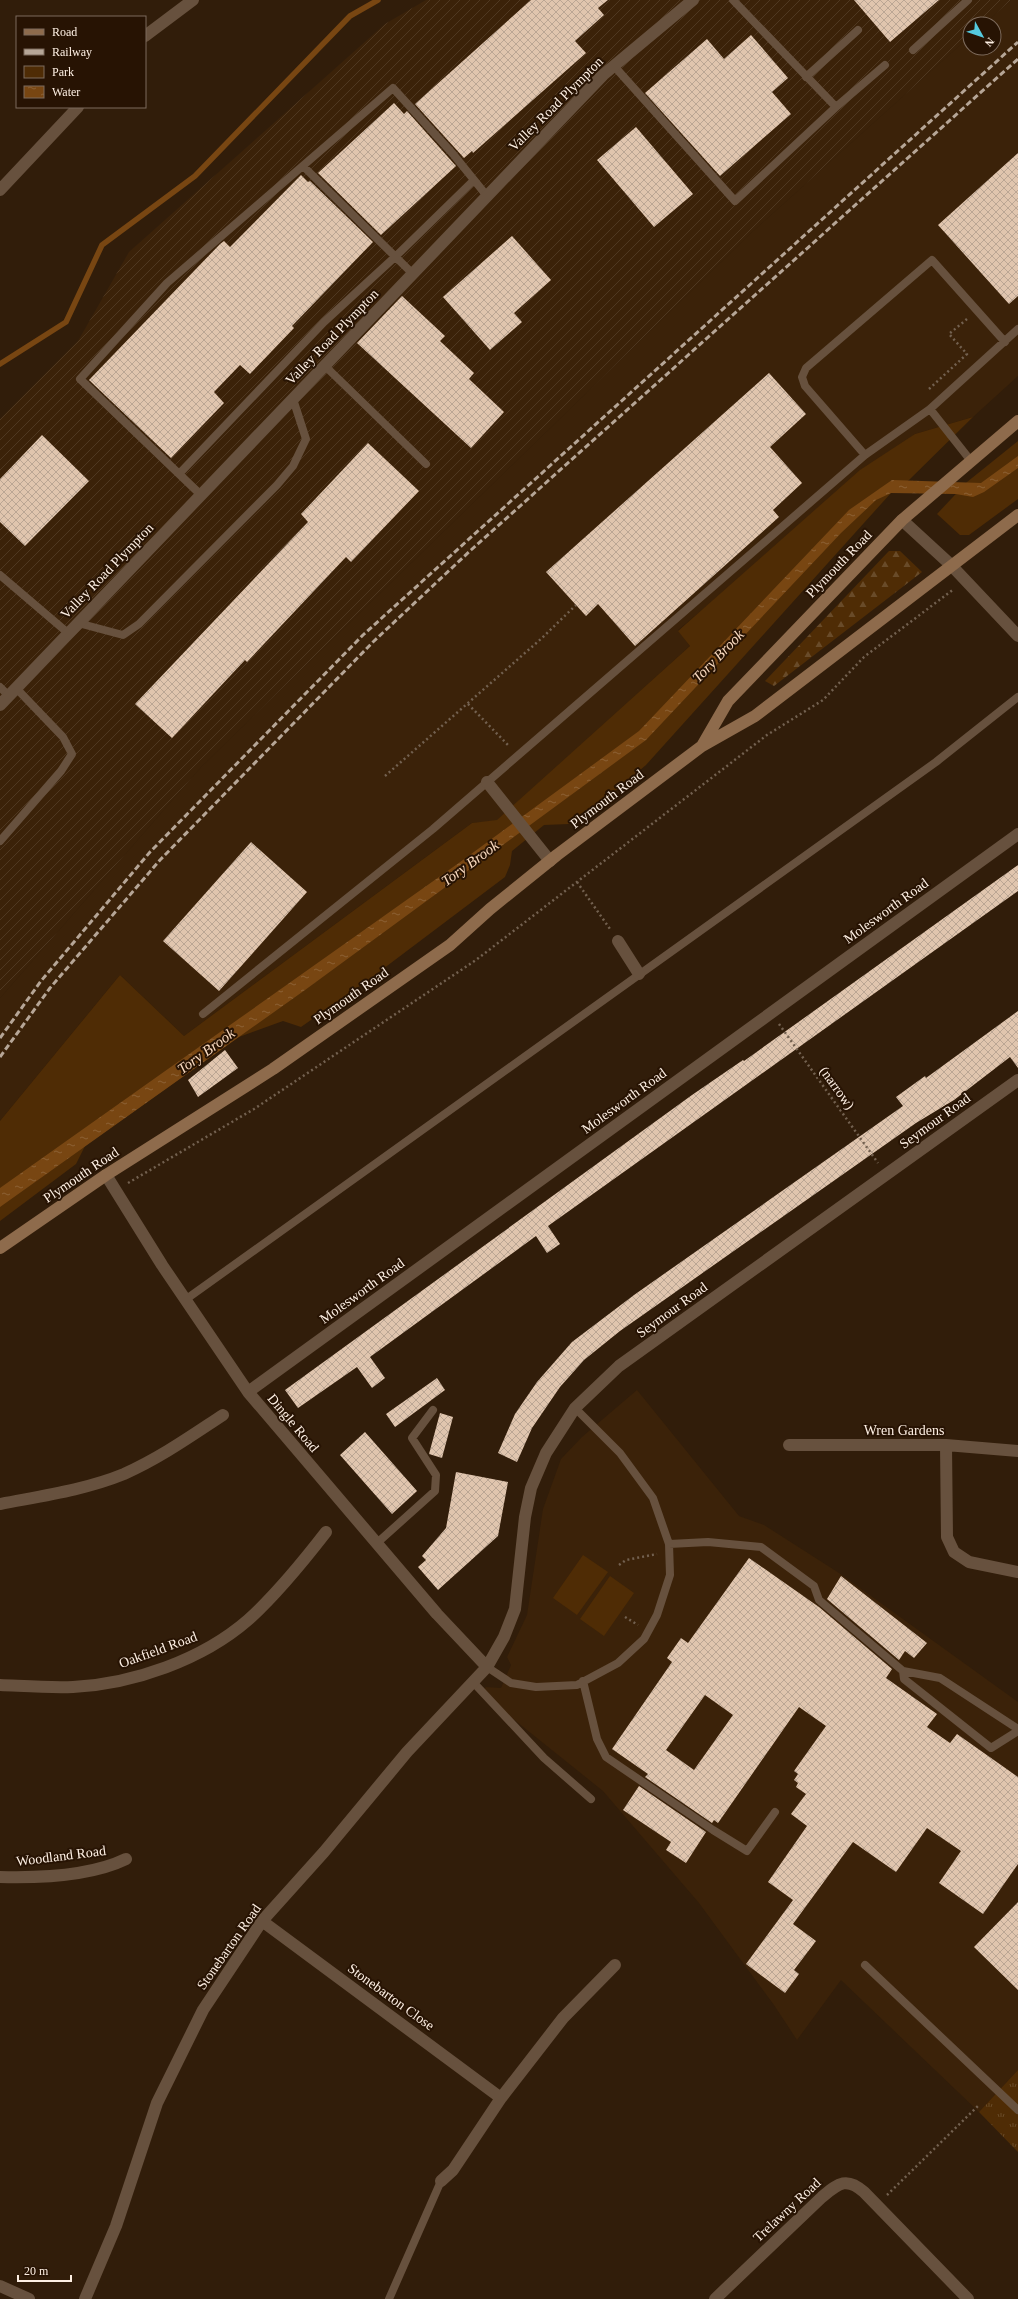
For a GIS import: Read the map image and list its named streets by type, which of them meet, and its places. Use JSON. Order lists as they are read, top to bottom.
{
  "streets": {
    "main road": ["Plymouth Road"],
    "street": [
      "Valley Road Plympton",
      "Molesworth Road",
      "Seymour Road",
      "Dingle Road",
      "Wren Gardens",
      "Oakfield Road",
      "Woodland Road",
      "Stonebarton Road",
      "Stonebarton Close",
      "Trelawny Road"
    ],
    "path": ["(narrow)"]
  },
  "crossings": [
    ["Plymouth Road", "Dingle Road"],
    ["Molesworth Road", "(narrow)"],
    ["Molesworth Road", "Dingle Road"],
    ["(narrow)", "Seymour Road"],
    ["Seymour Road", "Dingle Road"],
    ["Seymour Road", "Stonebarton Road"],
    ["Dingle Road", "Stonebarton Road"],
    ["Stonebarton Road", "Stonebarton Close"]
  ],
  "water": ["Tory Brook"],
  "legend": [
    "Road",
    "Railway",
    "Park",
    "Water"
  ],
  "scale_bar": "20 m",
  "north": "bottom right"
}
